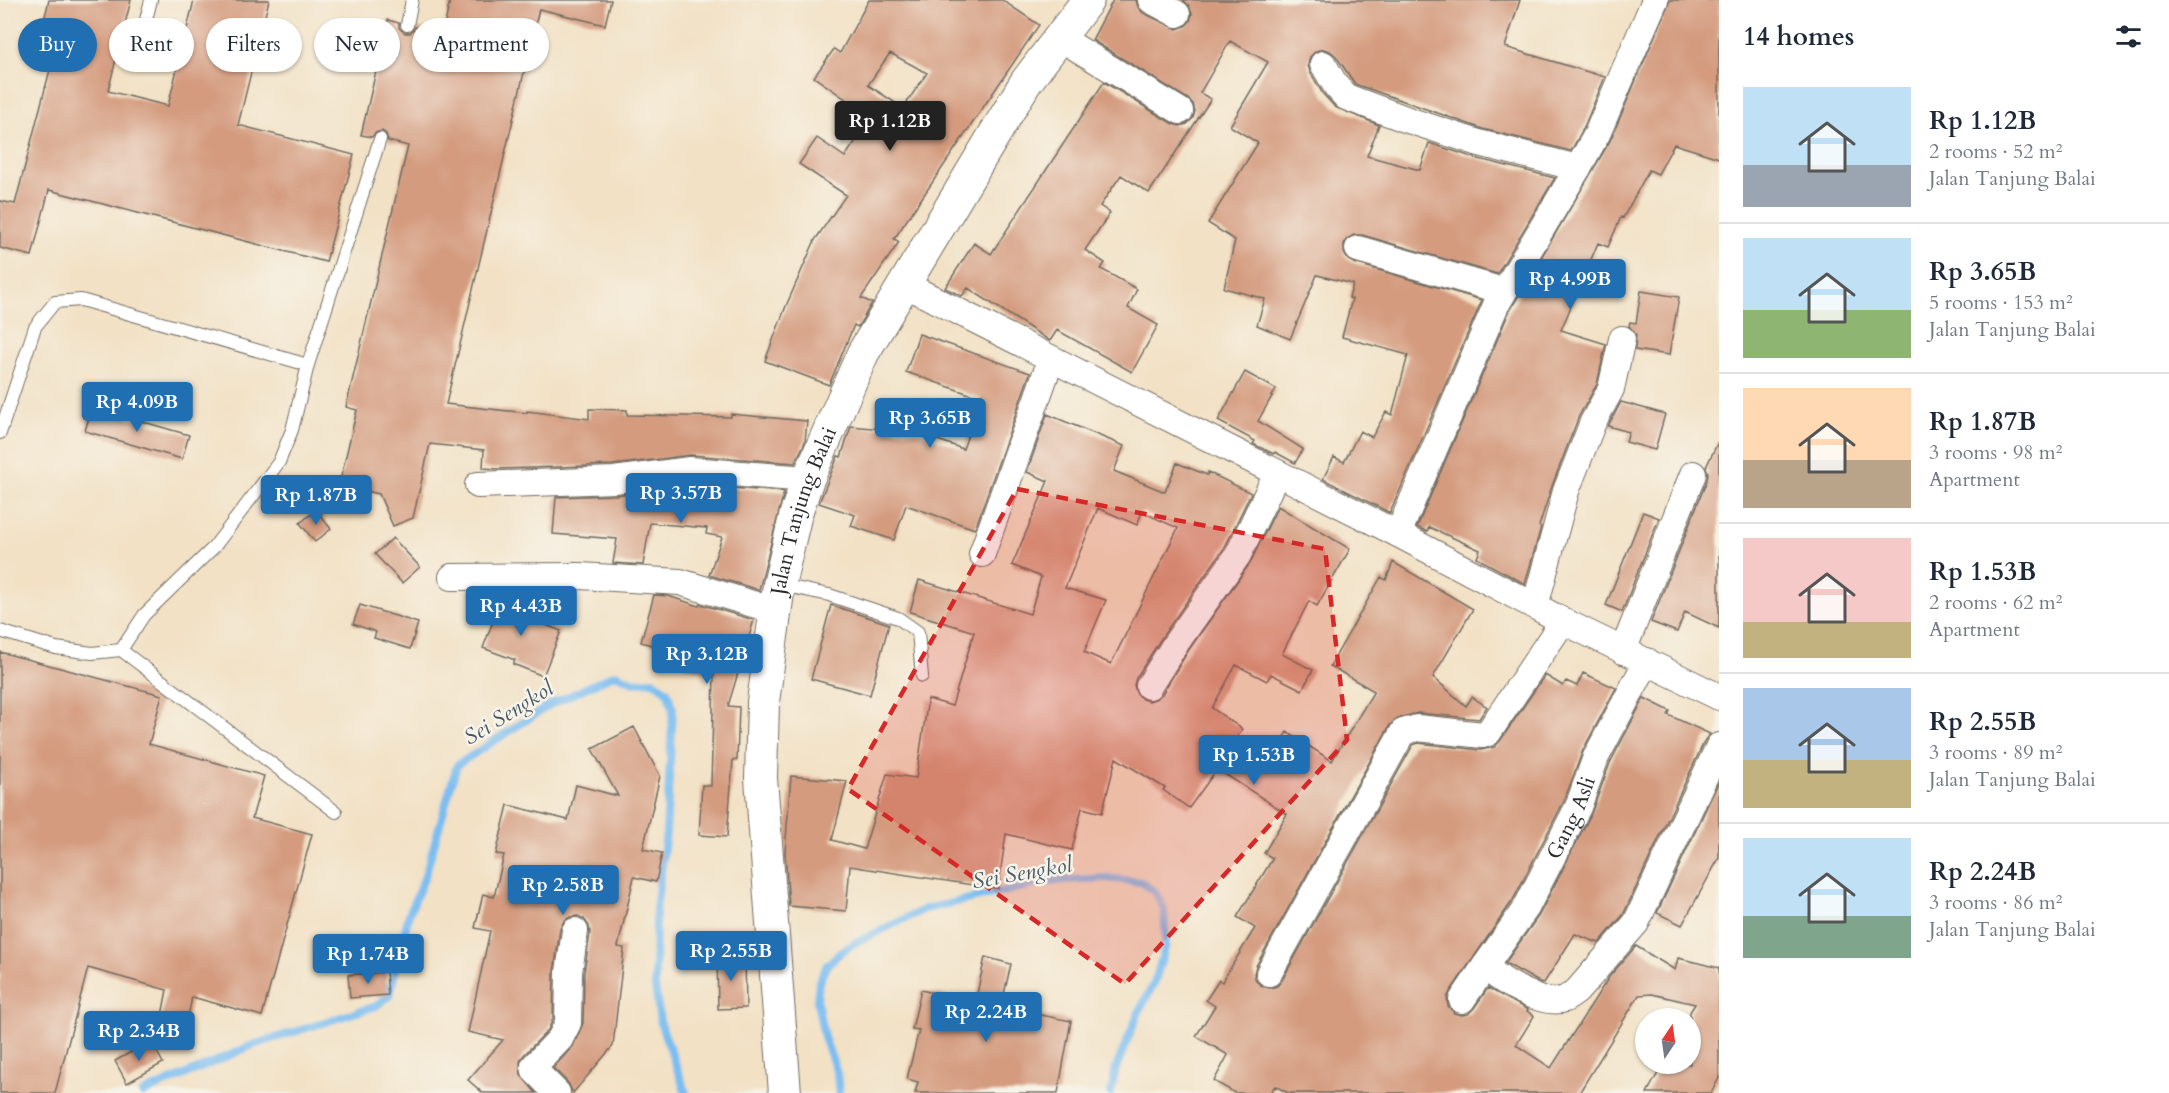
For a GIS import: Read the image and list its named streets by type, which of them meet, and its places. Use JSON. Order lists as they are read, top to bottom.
{
  "streets": {
    "street": ["Jalan Tanjung Balai", "Gang Asli"]
  },
  "water": ["Sei Sengkol"],
  "north": "top",
  "page": {
    "heading": "14 homes",
    "chip": [
      "Buy",
      "Rent",
      "Filters",
      "New",
      "Apartment"
    ],
    "list": [
      {
        "name": "Rp 1.12B",
        "note": "2 rooms · 52 m² · Jalan Tanjung Balai"
      },
      {
        "name": "Rp 3.65B",
        "note": "5 rooms · 153 m² · Jalan Tanjung Balai"
      },
      {
        "name": "Rp 1.87B",
        "note": "3 rooms · 98 m² · Apartment"
      },
      {
        "name": "Rp 1.53B",
        "note": "2 rooms · 62 m² · Apartment"
      },
      {
        "name": "Rp 2.55B",
        "note": "3 rooms · 89 m² · Jalan Tanjung Balai"
      },
      {
        "name": "Rp 2.24B",
        "note": "3 rooms · 86 m² · Jalan Tanjung Balai"
      }
    ],
    "price": [
      "Rp 1.12B",
      "Rp 4.99B",
      "Rp 4.09B",
      "Rp 3.65B",
      "Rp 3.57B",
      "Rp 1.87B",
      "Rp 4.43B",
      "Rp 3.12B",
      "Rp 1.53B",
      "Rp 2.58B",
      "Rp 2.55B",
      "Rp 1.74B",
      "Rp 2.24B",
      "Rp 2.34B"
    ]
  }
}
